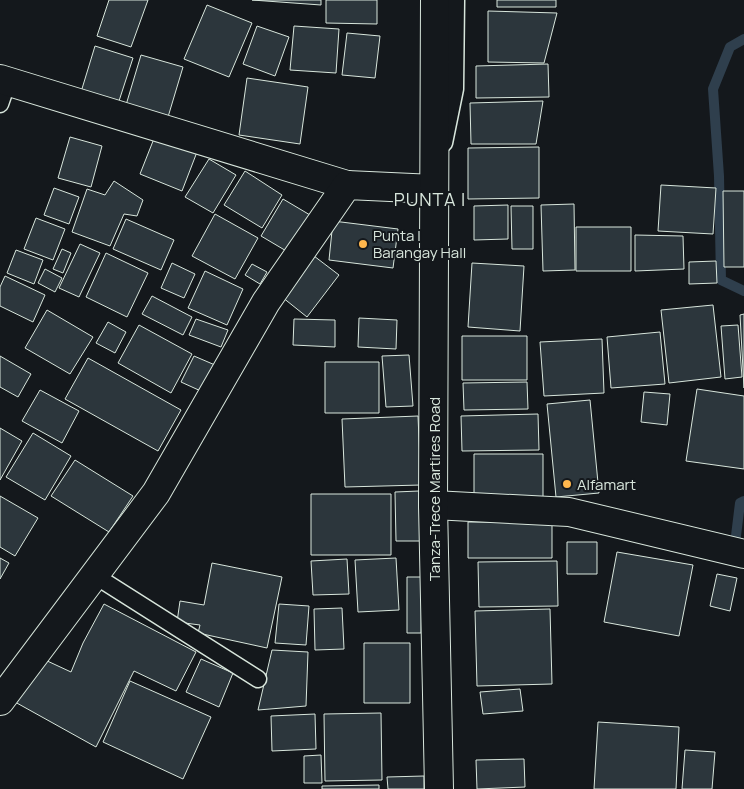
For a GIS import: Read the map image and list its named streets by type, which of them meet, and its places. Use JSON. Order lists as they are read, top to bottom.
{
  "streets": {
    "main road": ["Tanza-Trece Martires Road"]
  },
  "districts": ["PUNTA I"],
  "places": ["Punta I Barangay Hall", "Alfamart"]
}
